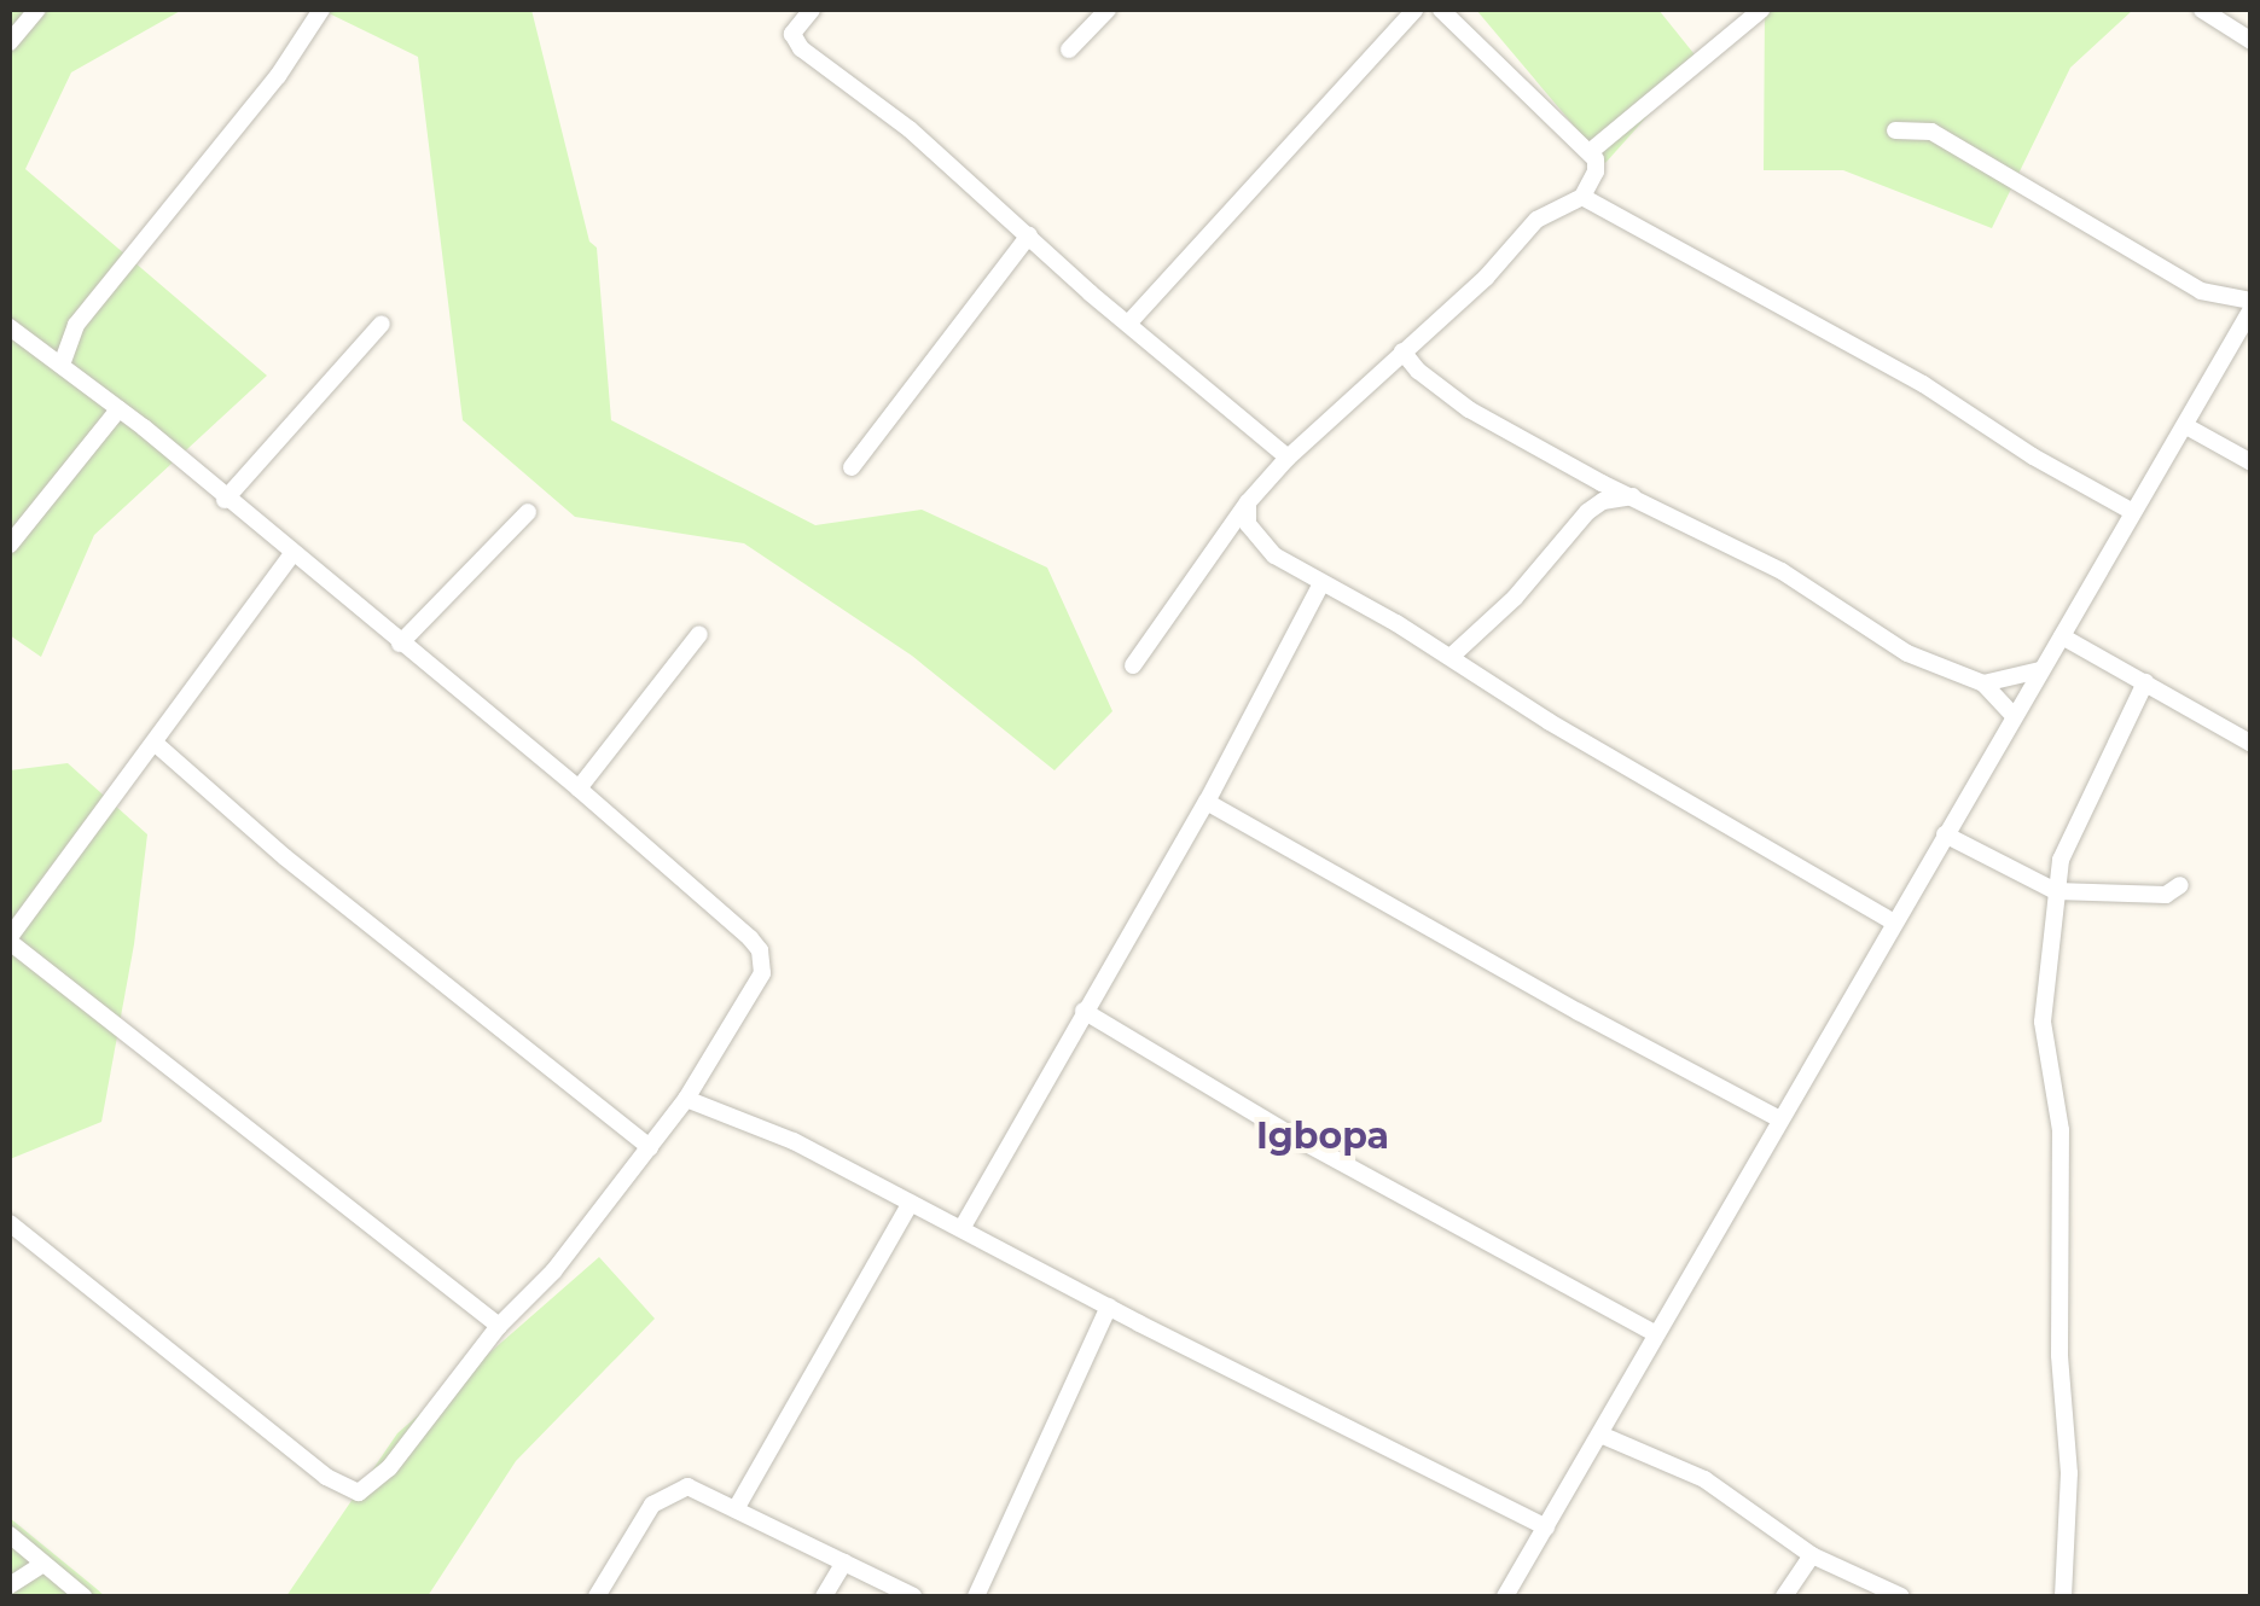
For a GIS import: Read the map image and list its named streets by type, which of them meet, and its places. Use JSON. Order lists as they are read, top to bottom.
{
  "districts": ["Igbopa"]
}
